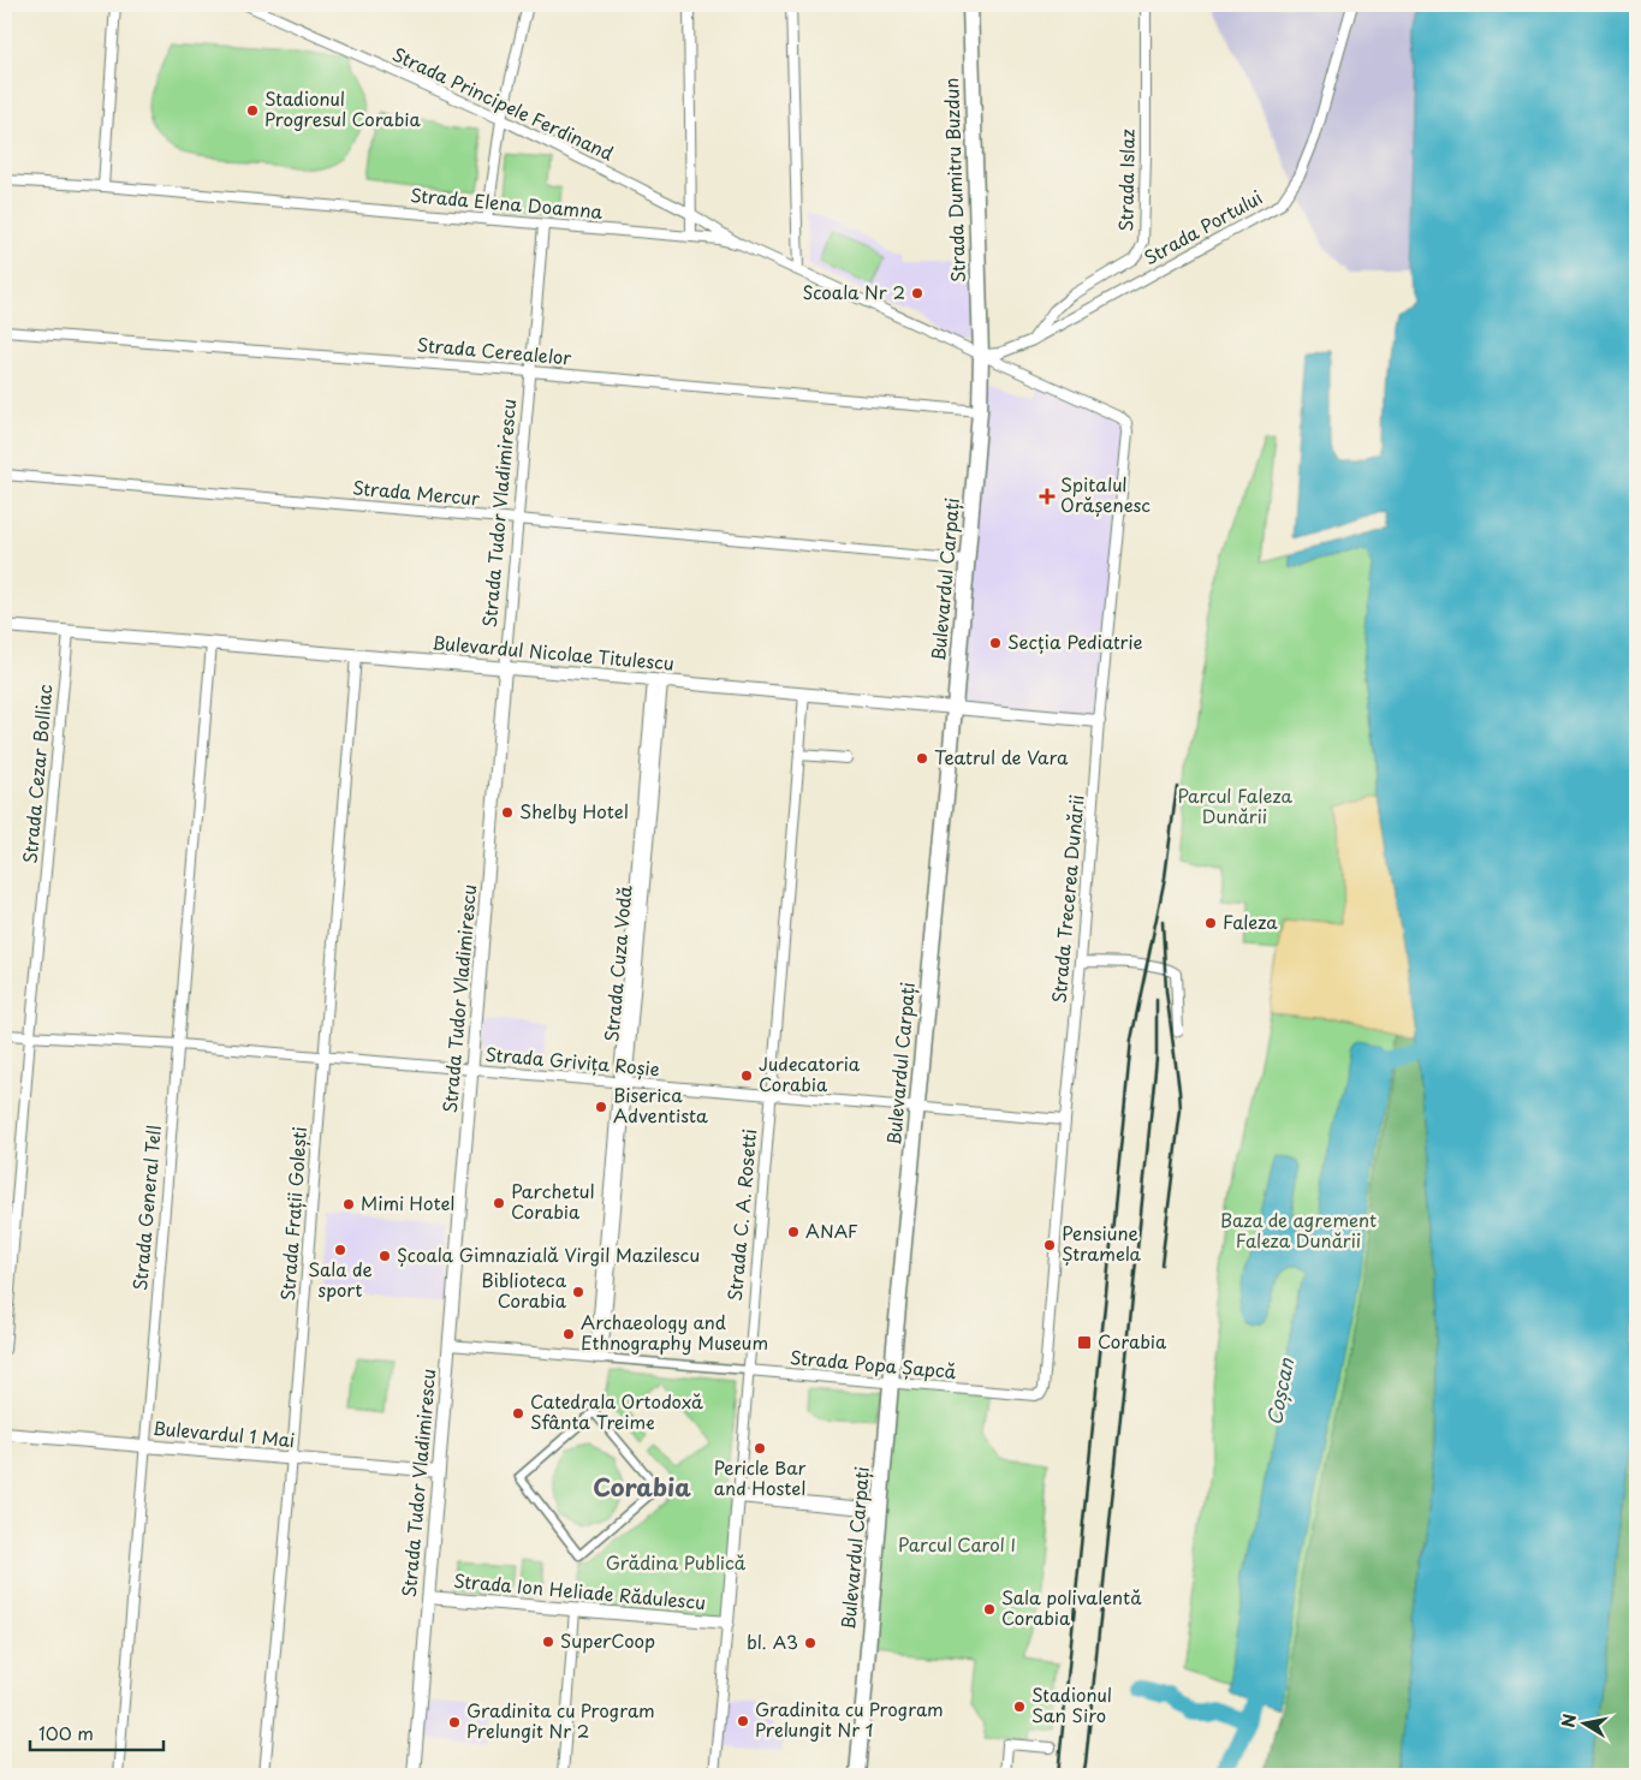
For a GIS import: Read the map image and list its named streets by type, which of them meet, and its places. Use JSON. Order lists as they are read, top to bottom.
{
  "streets": {
    "main road": ["Strada Dumitru Buzdun", "Bulevardul Carpați"],
    "street": [
      "Strada Principele Ferdinand",
      "Strada Islaz",
      "Strada Elena Doamna",
      "Strada Portului",
      "Strada Cerealelor",
      "Strada Mercur",
      "Strada Tudor Vladimirescu",
      "Bulevardul Nicolae Titulescu",
      "Strada Cezar Bolliac",
      "Strada Trecerea Dunării",
      "Strada Cuza Vodă",
      "Strada Grivița Roșie",
      "Strada General Tell",
      "Strada Frații Golești",
      "Strada C. A. Rosetti",
      "Strada Popa Șapcă",
      "Bulevardul 1 Mai",
      "Strada Ion Heliade Rădulescu"
    ]
  },
  "crossings": [
    ["Strada Principele Ferdinand", "Strada Elena Doamna"],
    ["Strada Dumitru Buzdun", "Strada Elena Doamna"],
    ["Strada Dumitru Buzdun", "Strada Portului"],
    ["Strada Dumitru Buzdun", "Bulevardul Carpați"],
    ["Strada Dumitru Buzdun", "Strada Trecerea Dunării"],
    ["Strada Islaz", "Strada Portului"],
    ["Strada Elena Doamna", "Strada Portului"],
    ["Strada Elena Doamna", "Strada Tudor Vladimirescu"],
    ["Strada Elena Doamna", "Bulevardul Carpați"],
    ["Strada Elena Doamna", "Strada Trecerea Dunării"],
    ["Strada Portului", "Bulevardul Carpați"],
    ["Strada Portului", "Strada Trecerea Dunării"],
    ["Strada Cerealelor", "Strada Tudor Vladimirescu"],
    ["Strada Cerealelor", "Bulevardul Carpați"],
    ["Strada Mercur", "Strada Tudor Vladimirescu"],
    ["Strada Mercur", "Bulevardul Carpați"],
    ["Strada Tudor Vladimirescu", "Bulevardul Nicolae Titulescu"],
    ["Strada Tudor Vladimirescu", "Strada Grivița Roșie"],
    ["Strada Tudor Vladimirescu", "Strada Popa Șapcă"],
    ["Strada Tudor Vladimirescu", "Bulevardul 1 Mai"],
    ["Strada Tudor Vladimirescu", "Strada Ion Heliade Rădulescu"],
    ["Bulevardul Carpați", "Bulevardul Nicolae Titulescu"],
    ["Bulevardul Carpați", "Strada Trecerea Dunării"],
    ["Bulevardul Carpați", "Strada Grivița Roșie"],
    ["Bulevardul Carpați", "Strada Popa Șapcă"],
    ["Bulevardul Nicolae Titulescu", "Strada Cezar Bolliac"],
    ["Bulevardul Nicolae Titulescu", "Strada Trecerea Dunării"],
    ["Bulevardul Nicolae Titulescu", "Strada Cuza Vodă"],
    ["Bulevardul Nicolae Titulescu", "Strada General Tell"],
    ["Bulevardul Nicolae Titulescu", "Strada Frații Golești"],
    ["Bulevardul Nicolae Titulescu", "Strada C. A. Rosetti"],
    ["Strada Cezar Bolliac", "Strada Grivița Roșie"],
    ["Strada Trecerea Dunării", "Strada Grivița Roșie"],
    ["Strada Trecerea Dunării", "Strada Popa Șapcă"],
    ["Strada Cuza Vodă", "Strada Grivița Roșie"],
    ["Strada Cuza Vodă", "Strada Popa Șapcă"],
    ["Strada Grivița Roșie", "Strada General Tell"],
    ["Strada Grivița Roșie", "Strada Frații Golești"],
    ["Strada Grivița Roșie", "Strada C. A. Rosetti"],
    ["Strada General Tell", "Bulevardul 1 Mai"],
    ["Strada Frații Golești", "Bulevardul 1 Mai"],
    ["Strada C. A. Rosetti", "Strada Popa Șapcă"],
    ["Strada C. A. Rosetti", "Strada Ion Heliade Rădulescu"]
  ],
  "districts": ["Corabia"],
  "water": ["Coșcan"],
  "parks": [
    "Parcul Faleza Dunării",
    "Baza de agrement Faleza Dunării",
    "Parcul Carol I",
    "Grădina Publică"
  ],
  "places": {
    "other": [
      "Stadionul Progresul Corabia",
      "Scoala Nr 2",
      "Secția Pediatrie",
      "Teatrul de Vara",
      "Shelby Hotel",
      "Faleza",
      "Judecatoria Corabia",
      "Biserica Adventista",
      "Parchetul Corabia",
      "Mimi Hotel",
      "ANAF",
      "Pensiune Ștramela",
      "Sala de sport",
      "Școala Gimnazială Virgil Mazilescu",
      "Biblioteca Corabia",
      "Archaeology and Ethnography Museum",
      "Catedrala Ortodoxă Sfânta Treime",
      "Pericle Bar and Hostel",
      "Sala polivalentă Corabia",
      "SuperCoop",
      "bl. A3",
      "Stadionul San Siro",
      "Gradinita cu Program Prelungit Nr 1",
      "Gradinita cu Program Prelungit Nr 2"
    ],
    "health": ["Spitalul Orășenesc"],
    "transit": ["Corabia"]
  },
  "scale_bar": "100 m",
  "north": "left"
}
